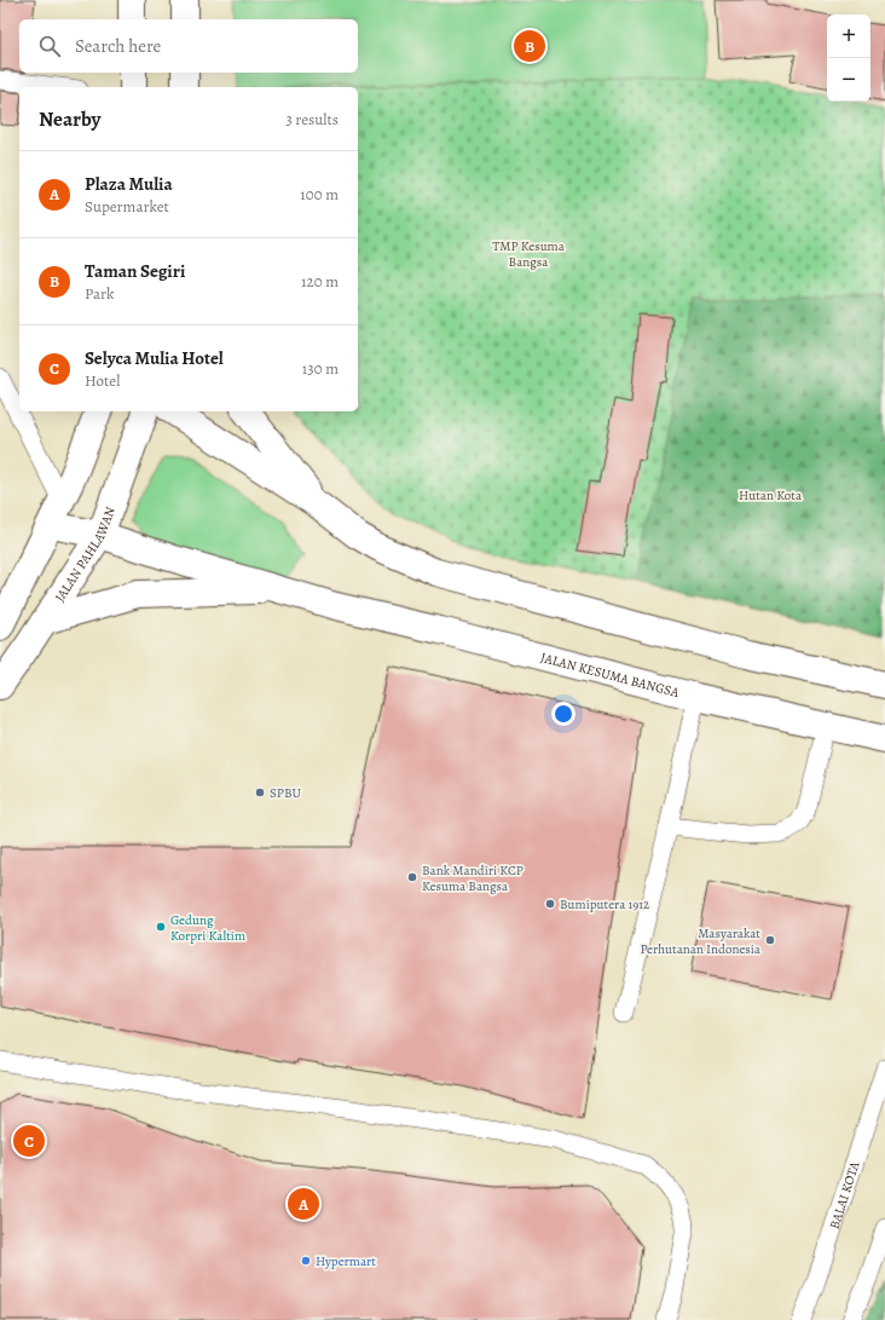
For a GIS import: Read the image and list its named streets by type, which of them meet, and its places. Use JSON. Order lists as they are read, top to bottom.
{
  "streets": {
    "street": ["JALAN PAHLAWAN", "JALAN KESUMA BANGSA"],
    "lane": ["BALAI KOTA"]
  },
  "crossings": [
    ["JALAN PAHLAWAN", "JALAN KESUMA BANGSA"]
  ],
  "parks": ["TMP Kesuma Bangsa", "Hutan Kota"],
  "places": [
    "SPBU",
    "Bank Mandiri KCP Kesuma Bangsa",
    "Bumiputera 1912",
    "Gedung Korpri Kaltim",
    "Masyarakat Perhutanan Indonesia",
    "Hypermart"
  ],
  "page": {
    "map_buttons": ["+", "−"],
    "search": "Search here",
    "pins": ["B", "C", "A"],
    "heading": ["Nearby", "3 results"],
    "list": [
      {
        "mark": "A",
        "name": "Plaza Mulia",
        "note": "Supermarket",
        "value": "100 m"
      },
      {
        "mark": "B",
        "name": "Taman Segiri",
        "note": "Park",
        "value": "120 m"
      },
      {
        "mark": "C",
        "name": "Selyca Mulia Hotel",
        "note": "Hotel",
        "value": "130 m"
      }
    ]
  }
}
